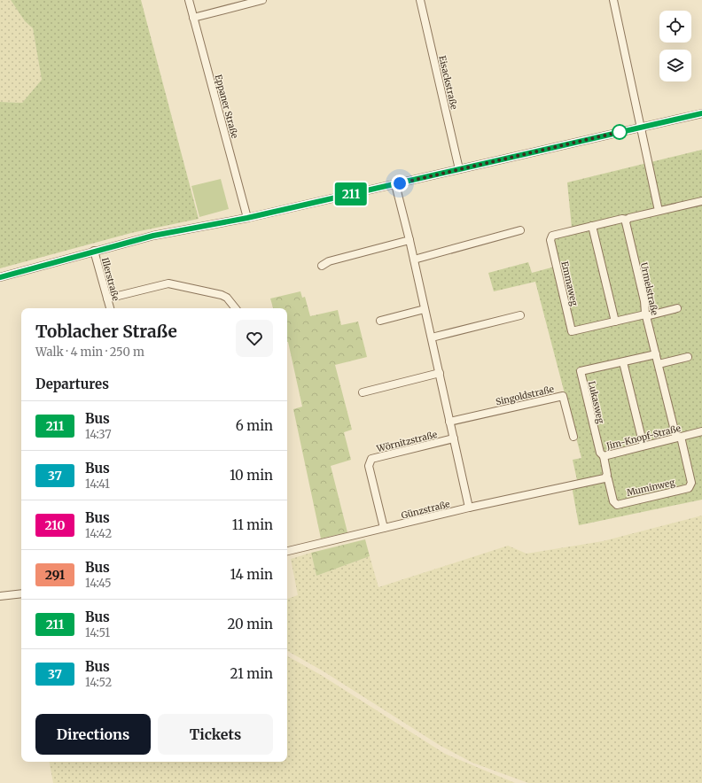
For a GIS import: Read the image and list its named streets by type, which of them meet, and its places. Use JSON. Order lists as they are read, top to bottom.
{
  "streets": {
    "street": [
      "Eisackstraße",
      "Eppaner Straße",
      "Illerstraße",
      "Emmaweg",
      "Urmelstraße",
      "Singoldstraße",
      "Lukasweg",
      "Jim-Knopf-Straße",
      "Wörnitzstraße",
      "Muminweg",
      "Günzstraße"
    ]
  },
  "crossings": [
    ["Emmaweg", "Urmelstraße"],
    ["Urmelstraße", "Lukasweg"],
    ["Urmelstraße", "Jim-Knopf-Straße"],
    ["Urmelstraße", "Muminweg"],
    ["Lukasweg", "Jim-Knopf-Straße"],
    ["Jim-Knopf-Straße", "Muminweg"],
    ["Jim-Knopf-Straße", "Günzstraße"],
    ["Wörnitzstraße", "Günzstraße"],
    ["Muminweg", "Günzstraße"]
  ],
  "lines": ["bus line 211"],
  "page": {
    "on_map": "211",
    "heading": [
      ["Toblacher Straße", "Walk · 4 min · 250 m"],
      "Departures"
    ],
    "list": [
      {
        "mark": "211",
        "name": "Bus",
        "note": "14:37",
        "value": "6 min"
      },
      {
        "mark": "37",
        "name": "Bus",
        "note": "14:41",
        "value": "10 min"
      },
      {
        "mark": "210",
        "name": "Bus",
        "note": "14:42",
        "value": "11 min"
      },
      {
        "mark": "291",
        "name": "Bus",
        "note": "14:45",
        "value": "14 min"
      },
      {
        "mark": "211",
        "name": "Bus",
        "note": "14:51",
        "value": "20 min"
      },
      {
        "mark": "37",
        "name": "Bus",
        "note": "14:52",
        "value": "21 min"
      }
    ],
    "buttons": ["Directions", "Tickets"]
  }
}
